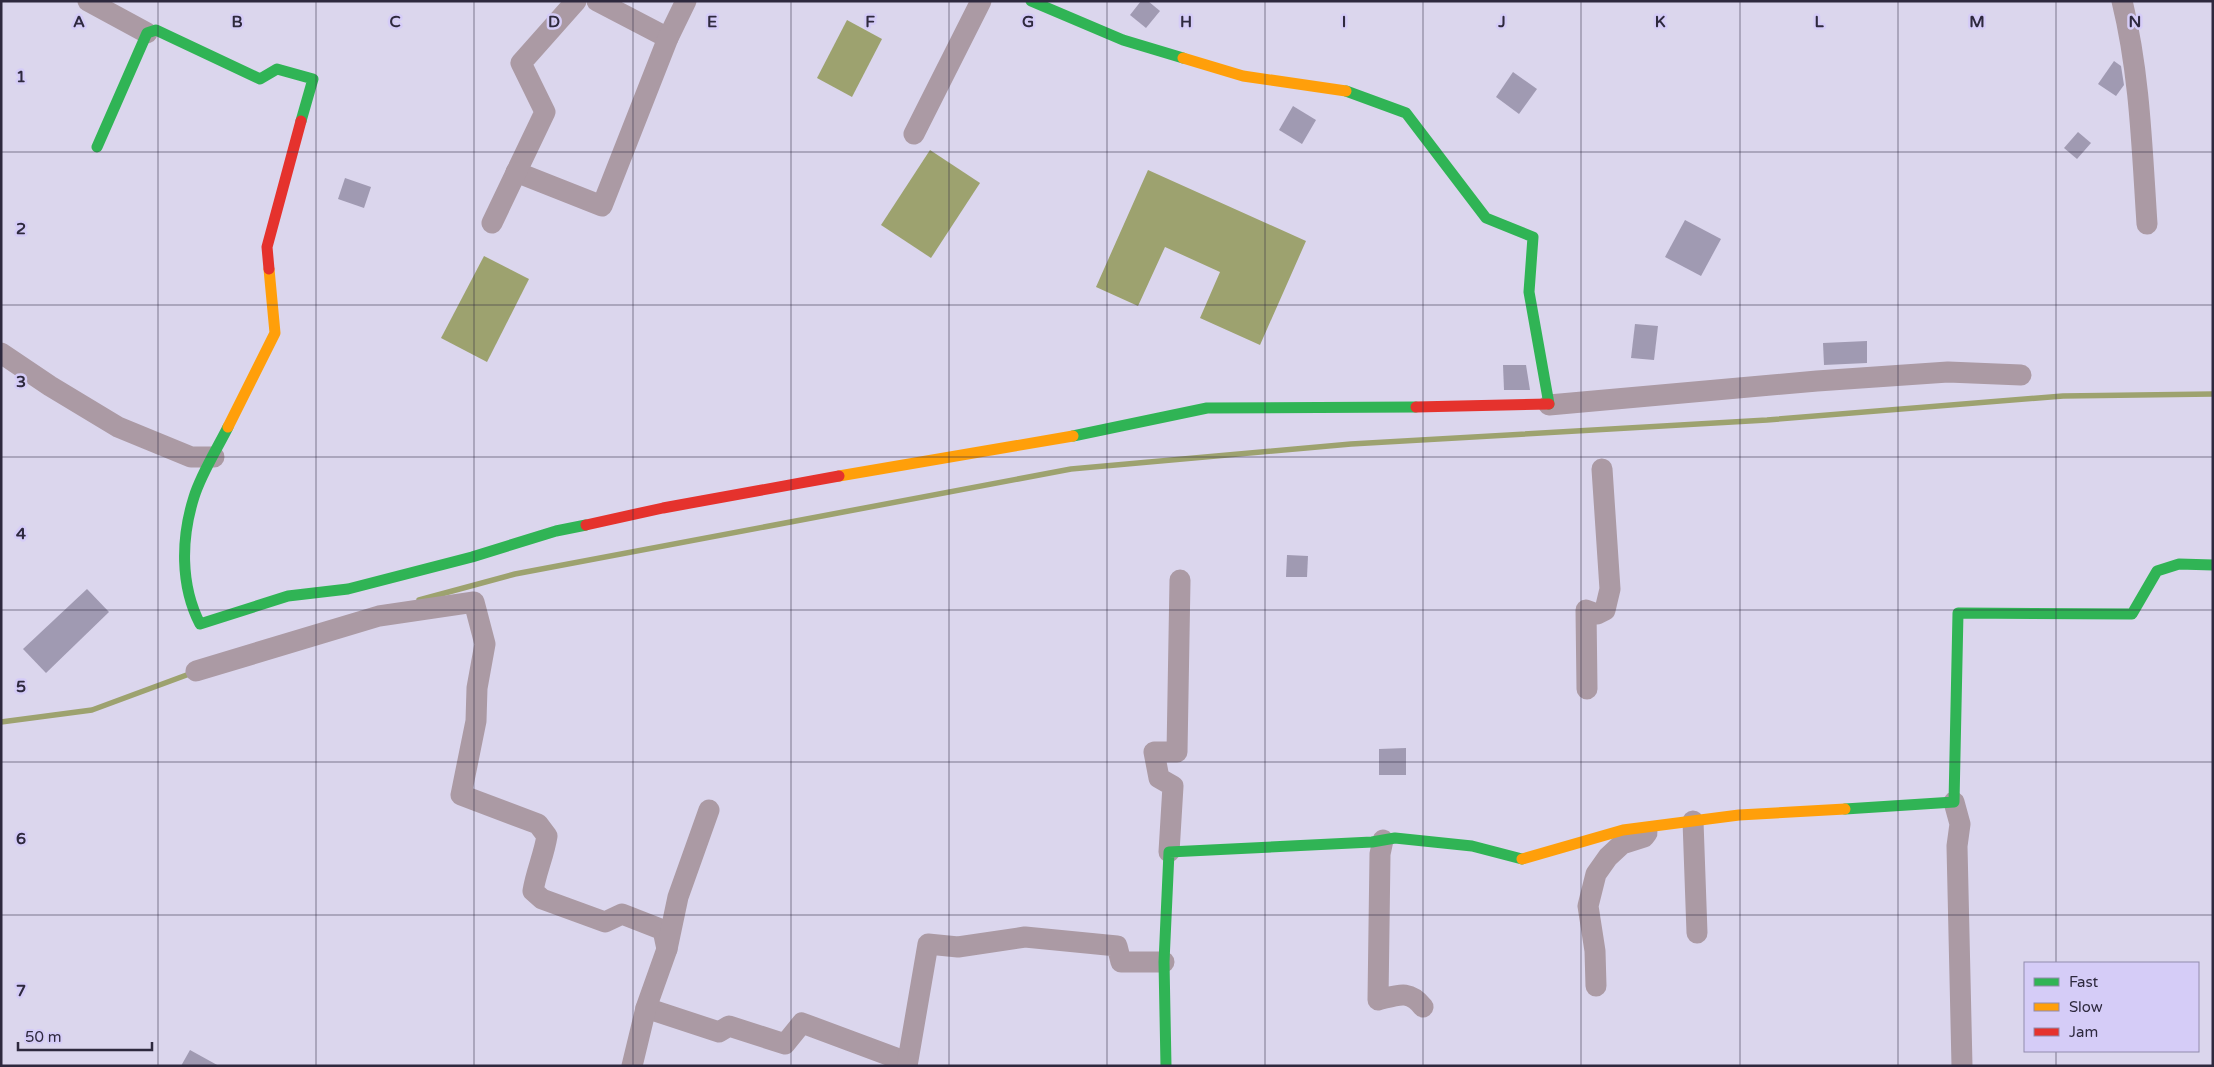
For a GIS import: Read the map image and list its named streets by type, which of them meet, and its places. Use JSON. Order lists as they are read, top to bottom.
{
  "legend": ["Fast", "Slow", "Jam"],
  "scale_bar": "50 m",
  "grid": {
    "columns": [
      "A",
      "B",
      "C",
      "D",
      "E",
      "F",
      "G",
      "H",
      "I",
      "J",
      "K",
      "L",
      "M",
      "N"
    ],
    "rows": [
      "1",
      "2",
      "3",
      "4",
      "5",
      "6",
      "7"
    ]
  }
}
